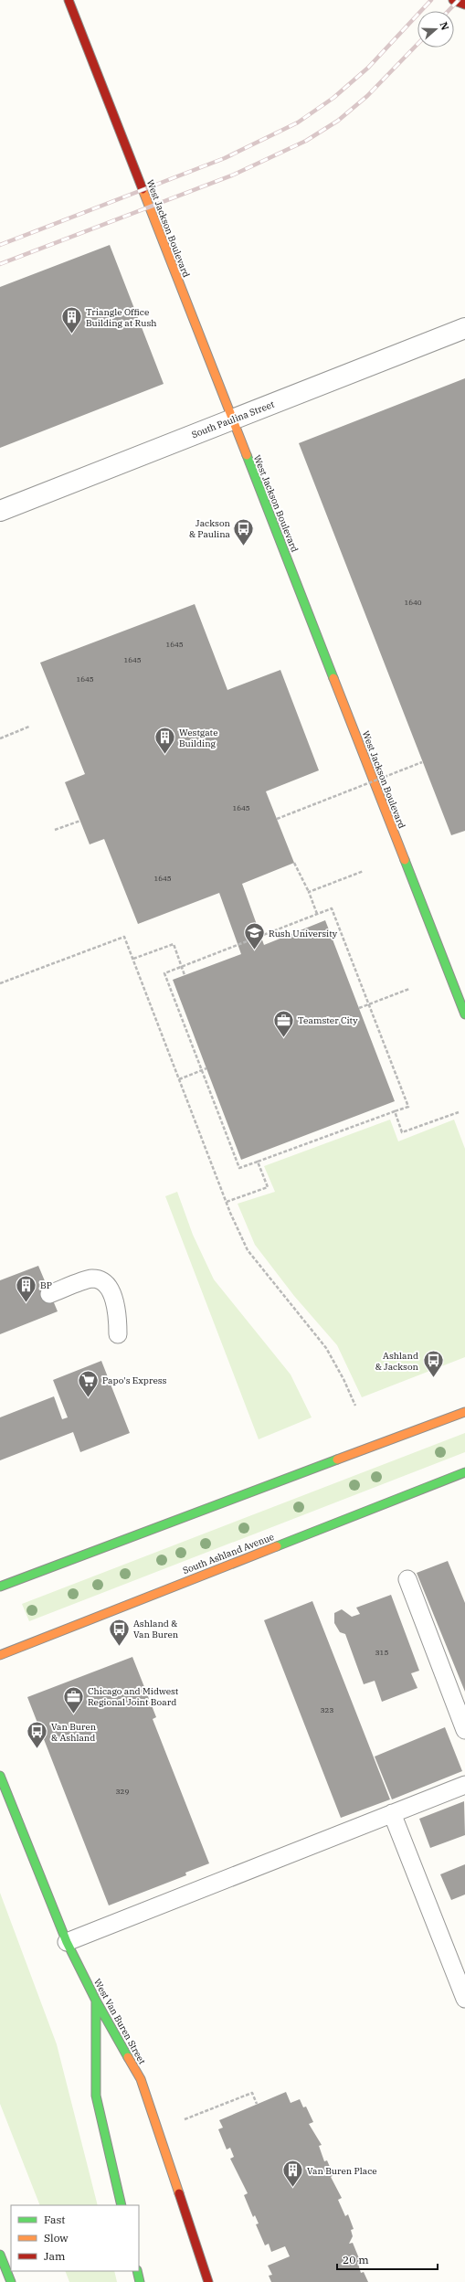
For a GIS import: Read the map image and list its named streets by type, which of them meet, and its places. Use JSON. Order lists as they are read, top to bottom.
{
  "streets": {
    "main road": ["West Jackson Boulevard", "South Ashland Avenue", "West Van Buren Street"],
    "street": ["South Paulina Street"]
  },
  "crossings": [
    ["West Jackson Boulevard", "South Paulina Street"]
  ],
  "places": {
    "building": [
      "Triangle Office Building at Rush",
      "Westgate Building",
      "BP",
      "Van Buren Place"
    ],
    "bus stop": [
      "Jackson & Paulina",
      "Ashland & Jackson",
      "Ashland & Van Buren",
      "Van Buren & Ashland"
    ],
    "school or university": ["Rush University"],
    "office": ["Teamster City", "Chicago and Midwest Regional Joint Board"],
    "supermarket": ["Papo's Express"]
  },
  "house_numbers": [
    "1640",
    "1645",
    "1645",
    "1645",
    "1645",
    "1645",
    "315",
    "323",
    "329"
  ],
  "legend": ["Fast", "Slow", "Jam"],
  "scale_bar": "20 m",
  "north": "right"
}
